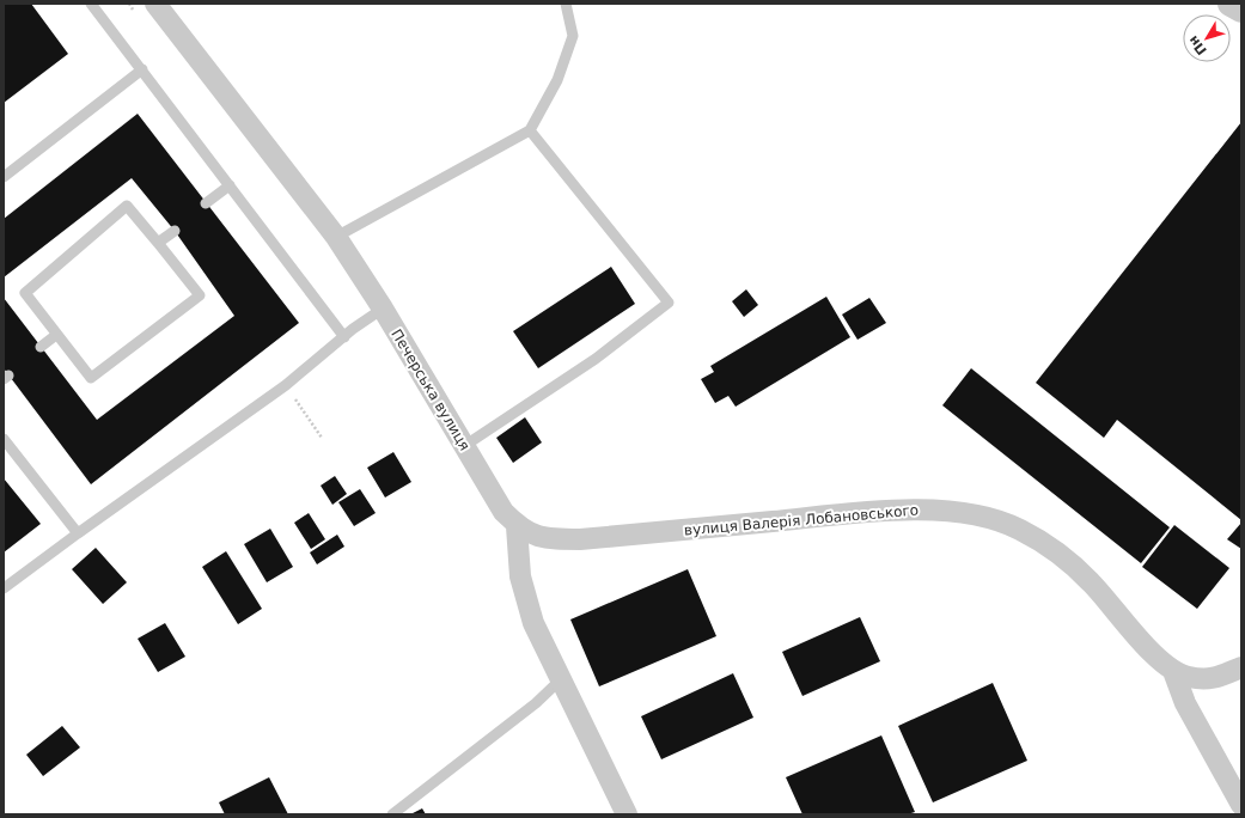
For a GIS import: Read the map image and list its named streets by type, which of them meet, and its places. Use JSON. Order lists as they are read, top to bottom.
{
  "streets": {
    "street": ["Печерська вулиця", "вулиця Валерія Лобановського"]
  },
  "crossings": [
    ["Печерська вулиця", "вулиця Валерія Лобановського"]
  ],
  "north": "bottom left"
}
